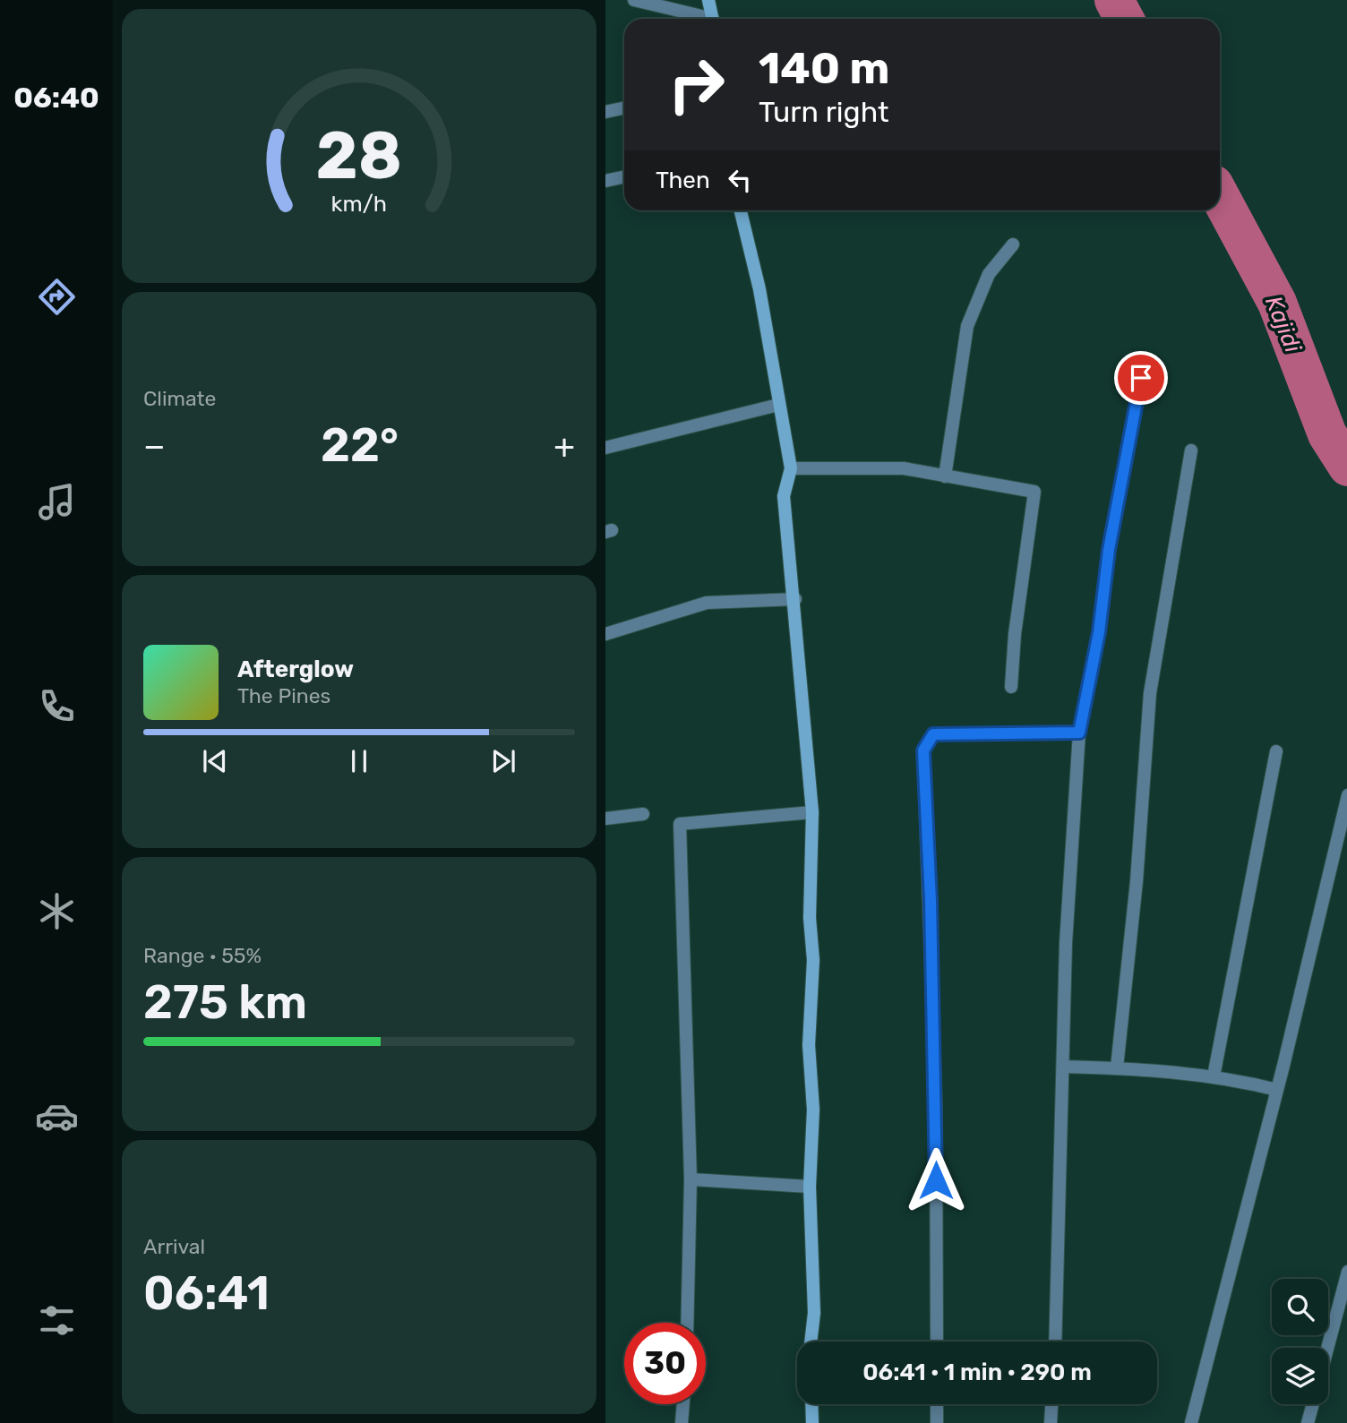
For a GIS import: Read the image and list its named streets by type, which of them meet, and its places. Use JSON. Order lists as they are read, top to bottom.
{
  "water": ["Kajidi"],
  "page": {
    "tabs": "06:40",
    "turn": ["140 m", "Turn right"],
    "then": "Then",
    "tile": [
      "Climate",
      ["Range · 55%", "275 km"],
      ["Arrival", "06:41"]
    ],
    "heat": ["−", "22°", "+"],
    "song": ["Afterglow", "The Pines"],
    "limit": "30",
    "trip": "06:41 · 1 min · 290 m",
    "gauge": ["28", "km/h"]
  }
}
